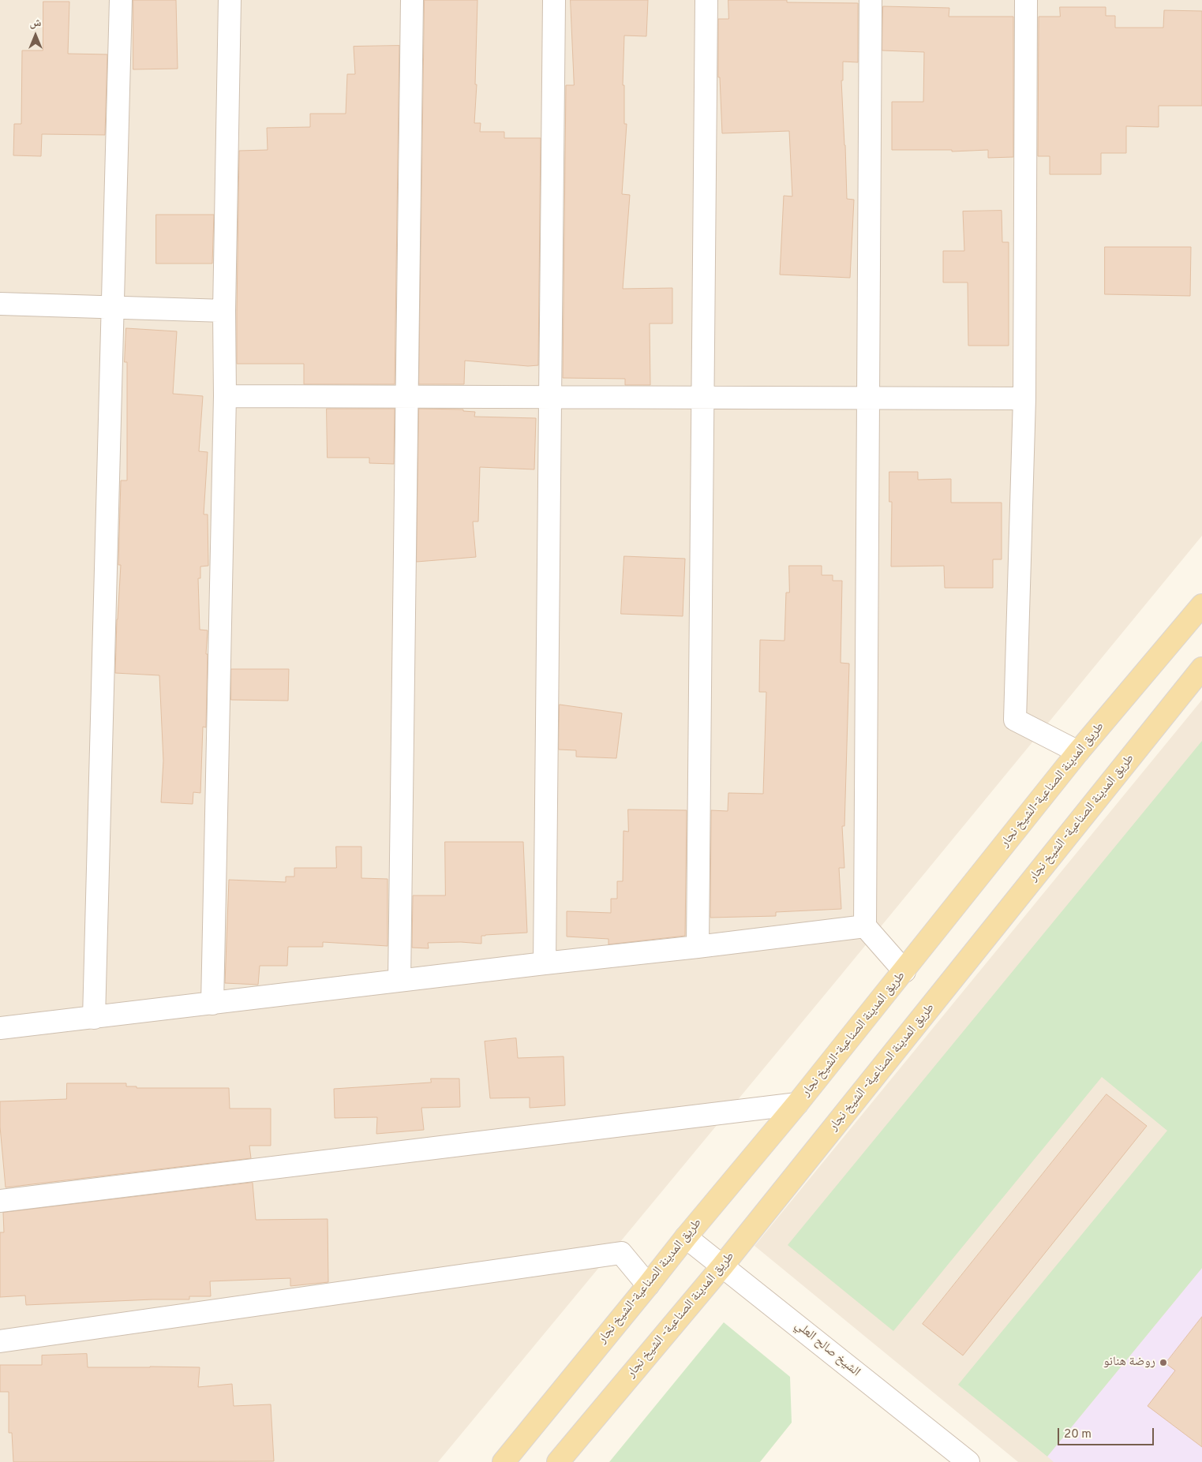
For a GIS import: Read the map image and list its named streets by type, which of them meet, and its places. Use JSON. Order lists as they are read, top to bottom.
{
  "streets": {
    "main road": ["طريق المدينة الصناعية-الشيخ نجار", "طريق المدينة الصناعية- الشيخ نجار"],
    "street": ["الشيخ صالح العلي"]
  },
  "crossings": [
    ["طريق المدينة الصناعية-الشيخ نجار", "الشيخ صالح العلي"],
    ["طريق المدينة الصناعية- الشيخ نجار", "الشيخ صالح العلي"]
  ],
  "places": ["روضة هنانو"],
  "scale_bar": "20 m",
  "north": "top"
}
